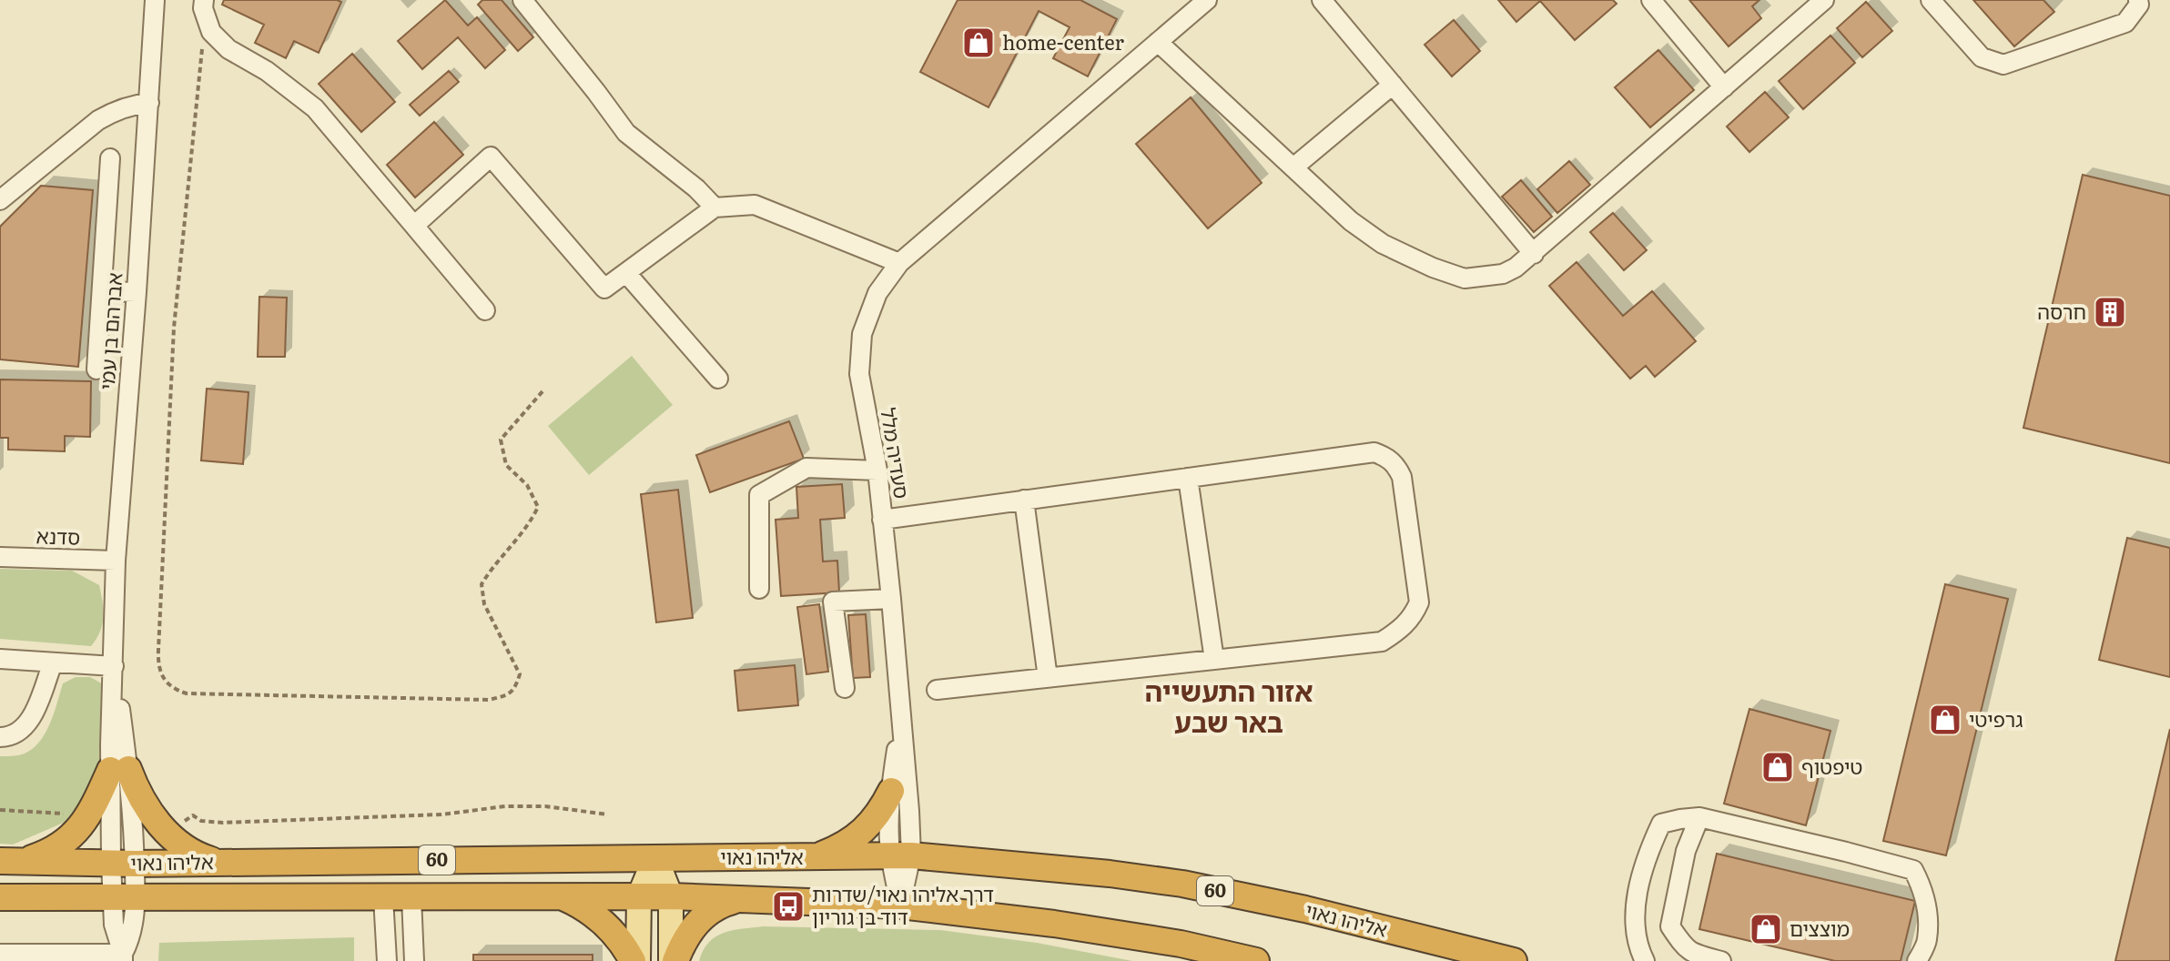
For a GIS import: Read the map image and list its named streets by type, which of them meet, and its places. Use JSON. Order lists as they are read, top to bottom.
{
  "streets": {
    "highway": ["אליהו נאוי", "60"],
    "street": ["אברהם בן עמי", "סעדיה מלל", "סדנא"]
  },
  "crossings": [
    ["אברהם בן עמי", "סדנא"],
    ["אברהם בן עמי", "אליהו נאוי"],
    ["סעדיה מלל", "אליהו נאוי"]
  ],
  "districts": ["אזור התעשייה באר שבע"],
  "places": {
    "shop": [
      "home-center",
      "גרפיטי",
      "טיפטוף",
      "מוצצים"
    ],
    "building": ["חרסה"],
    "bus stop": ["דרך אליהו נאוי/שדרות דוד בן גוריון"]
  }
}
